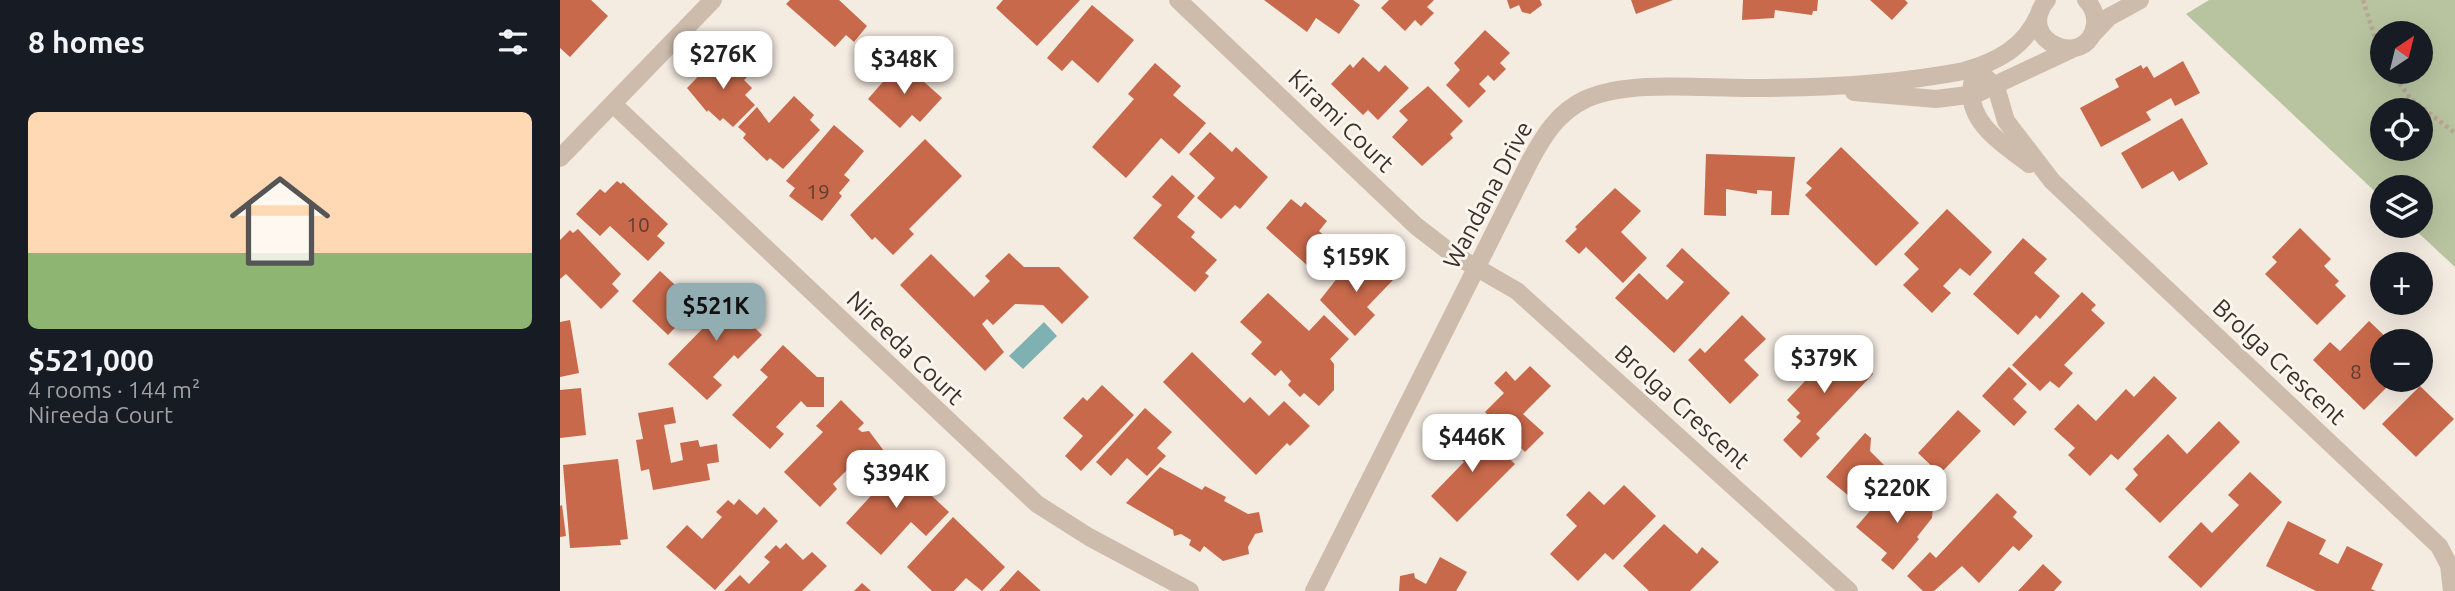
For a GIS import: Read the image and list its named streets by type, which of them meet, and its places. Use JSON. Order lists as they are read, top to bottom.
{
  "streets": {
    "street": [
      "Kirami Court",
      "Wandana Drive",
      "Nireeda Court",
      "Brolga Crescent"
    ]
  },
  "crossings": [
    ["Kirami Court", "Wandana Drive"],
    ["Kirami Court", "Brolga Crescent"],
    ["Wandana Drive", "Brolga Crescent"]
  ],
  "house_numbers": ["19", "10", "8"],
  "north": "top right",
  "page": {
    "heading": "8 homes",
    "map_buttons": ["+", "−"],
    "price": [
      "$276K",
      "$348K",
      "$159K",
      "$521K",
      "$379K",
      "$446K",
      "$394K",
      "$220K"
    ],
    "list": [
      {
        "name": "$521,000",
        "note": "4 rooms · 144 m² · Nireeda Court"
      }
    ]
  }
}
